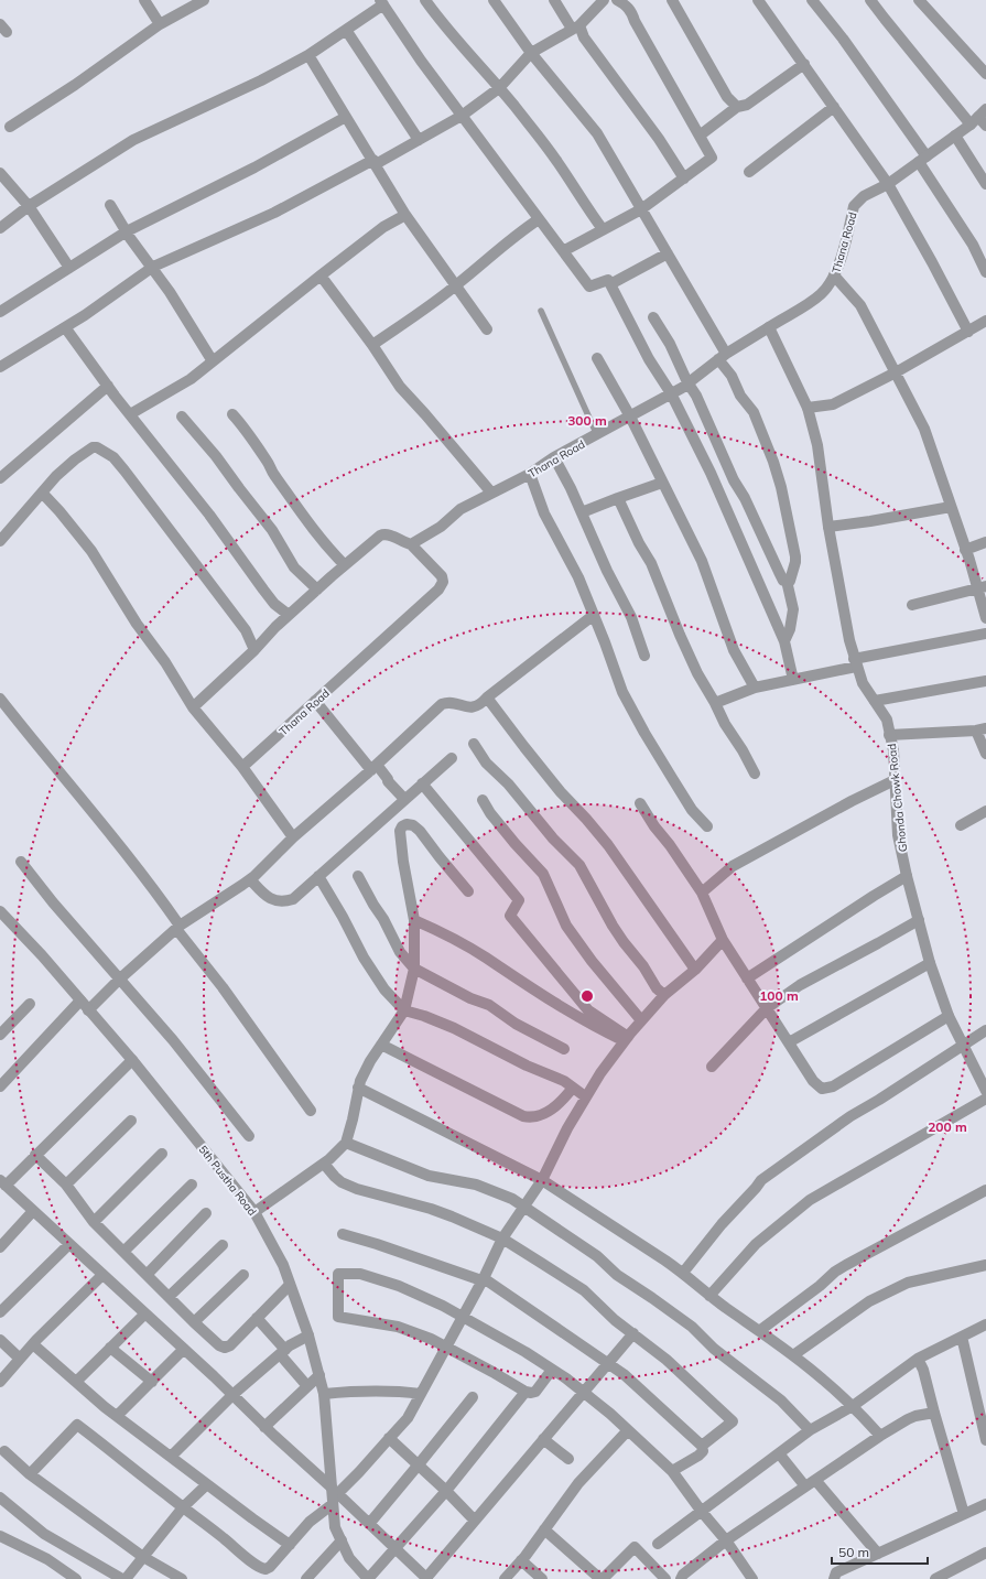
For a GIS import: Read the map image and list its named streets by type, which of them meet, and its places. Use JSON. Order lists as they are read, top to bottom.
{
  "streets": {
    "street": ["Thana Road", "Ghonda Chowk Road", "5th Pustha Road"]
  },
  "crossings": [
    ["Thana Road", "Ghonda Chowk Road"]
  ],
  "scale_bar": "50 m",
  "rings": ["300 m", "100 m", "200 m"]
}
